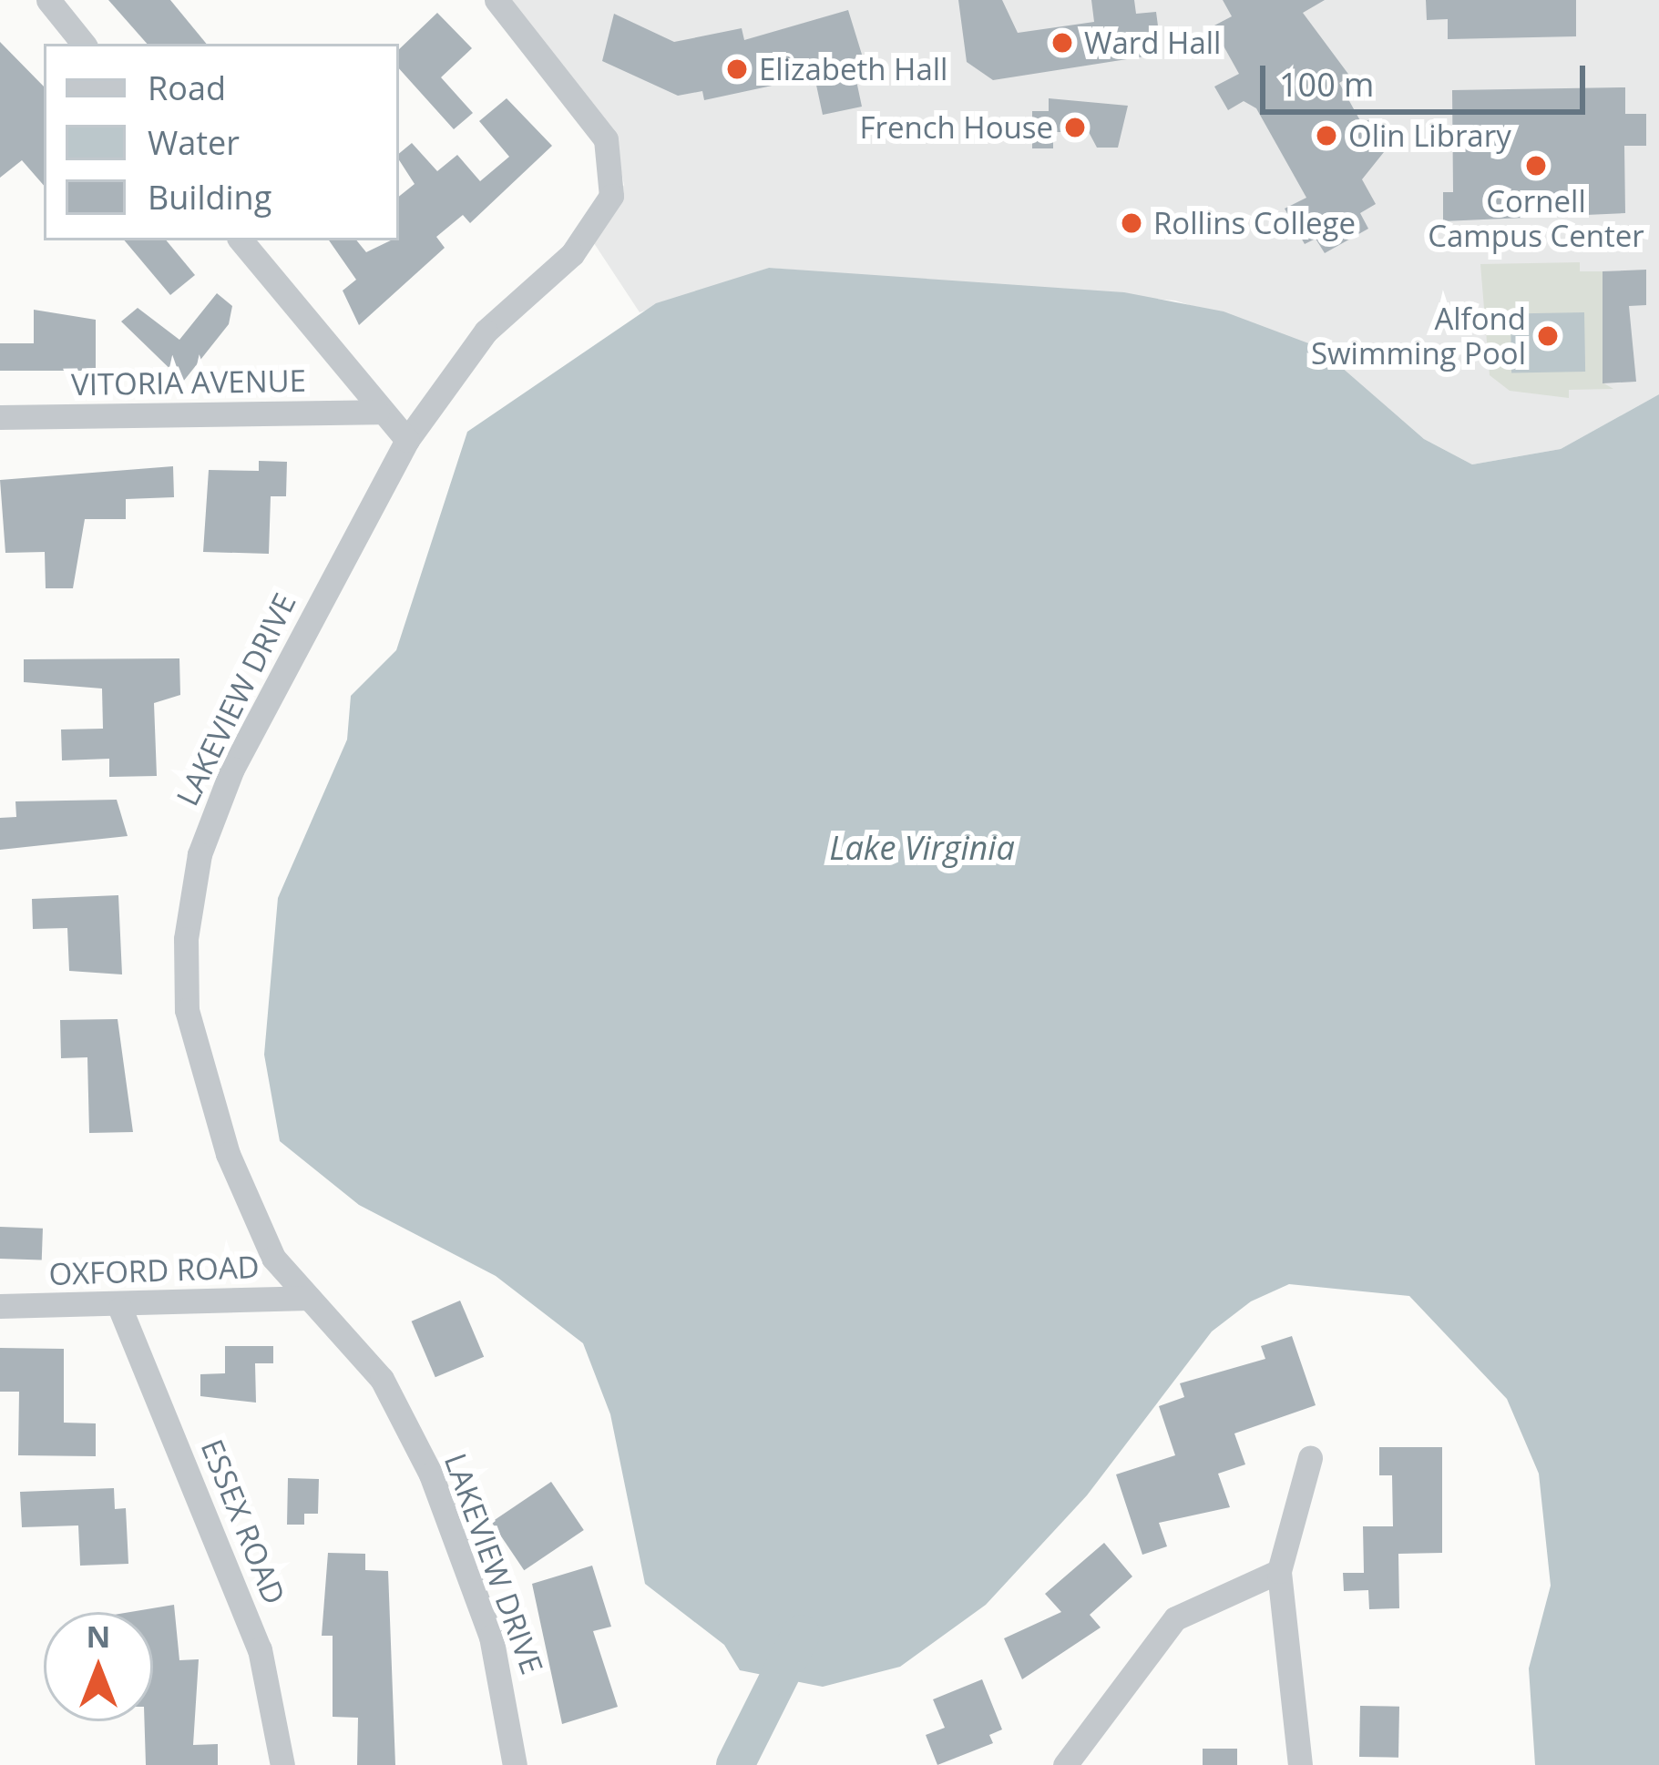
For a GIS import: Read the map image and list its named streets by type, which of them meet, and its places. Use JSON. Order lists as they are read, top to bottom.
{
  "streets": {
    "street": [
      "VITORIA AVENUE",
      "LAKEVIEW DRIVE",
      "OXFORD ROAD",
      "ESSEX ROAD"
    ]
  },
  "crossings": [
    ["LAKEVIEW DRIVE", "OXFORD ROAD"],
    ["OXFORD ROAD", "ESSEX ROAD"]
  ],
  "water": ["Lake Virginia"],
  "places": [
    "Ward Hall",
    "Elizabeth Hall",
    "French House",
    "Olin Library",
    "Cornell Campus Center",
    "Rollins College",
    "Alfond Swimming Pool"
  ],
  "legend": ["Road", "Water", "Building"],
  "scale_bar": "100 m",
  "north": "top"
}
